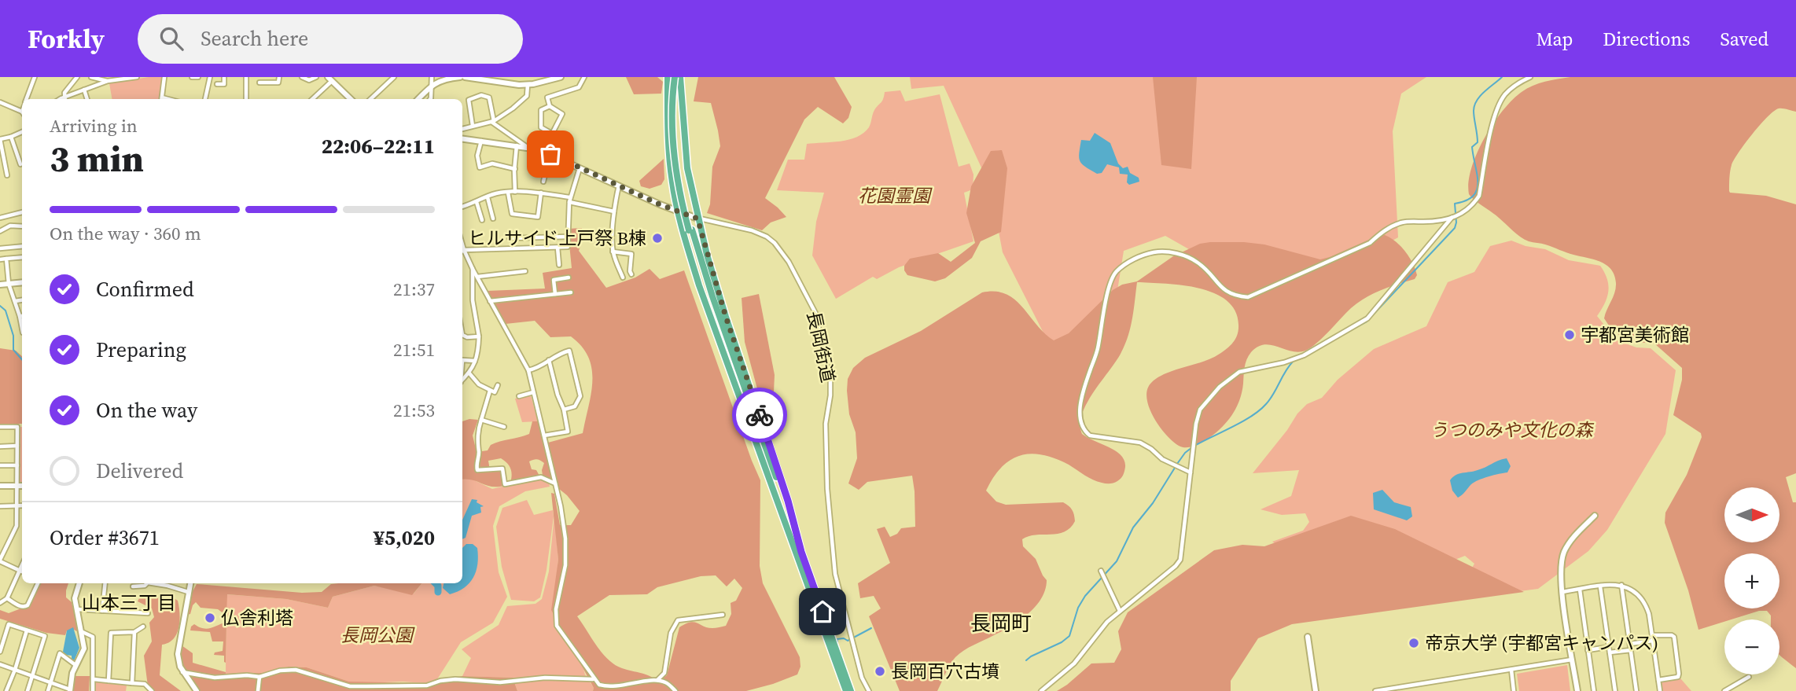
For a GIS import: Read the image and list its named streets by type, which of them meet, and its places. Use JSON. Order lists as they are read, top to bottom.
{
  "streets": {
    "street": ["長岡街道"]
  },
  "districts": ["山本三丁目", "長岡町"],
  "parks": ["花園霊園", "うつのみや文化の森", "長岡公園"],
  "places": [
    "ヒルサイド上戸祭 B棟",
    "宇都宮美術館",
    "仏舎利塔",
    "帝京大学 (宇都宮キャンパス)",
    "長岡百穴古墳"
  ],
  "north": "right",
  "page": {
    "header": "Forkly",
    "search": "Search here",
    "nav": ["Map", "Directions", "Saved"],
    "heading": ["3 min", "Arriving in", "22:06–22:11"],
    "panel": ["Order #3671", "¥5,020"],
    "bar": "On the way · 360 m",
    "list": [
      ["Confirmed", "21:37"],
      ["Preparing", "21:51"],
      ["On the way", "21:53"],
      "Delivered"
    ],
    "map_buttons": ["+", "−"]
  }
}
